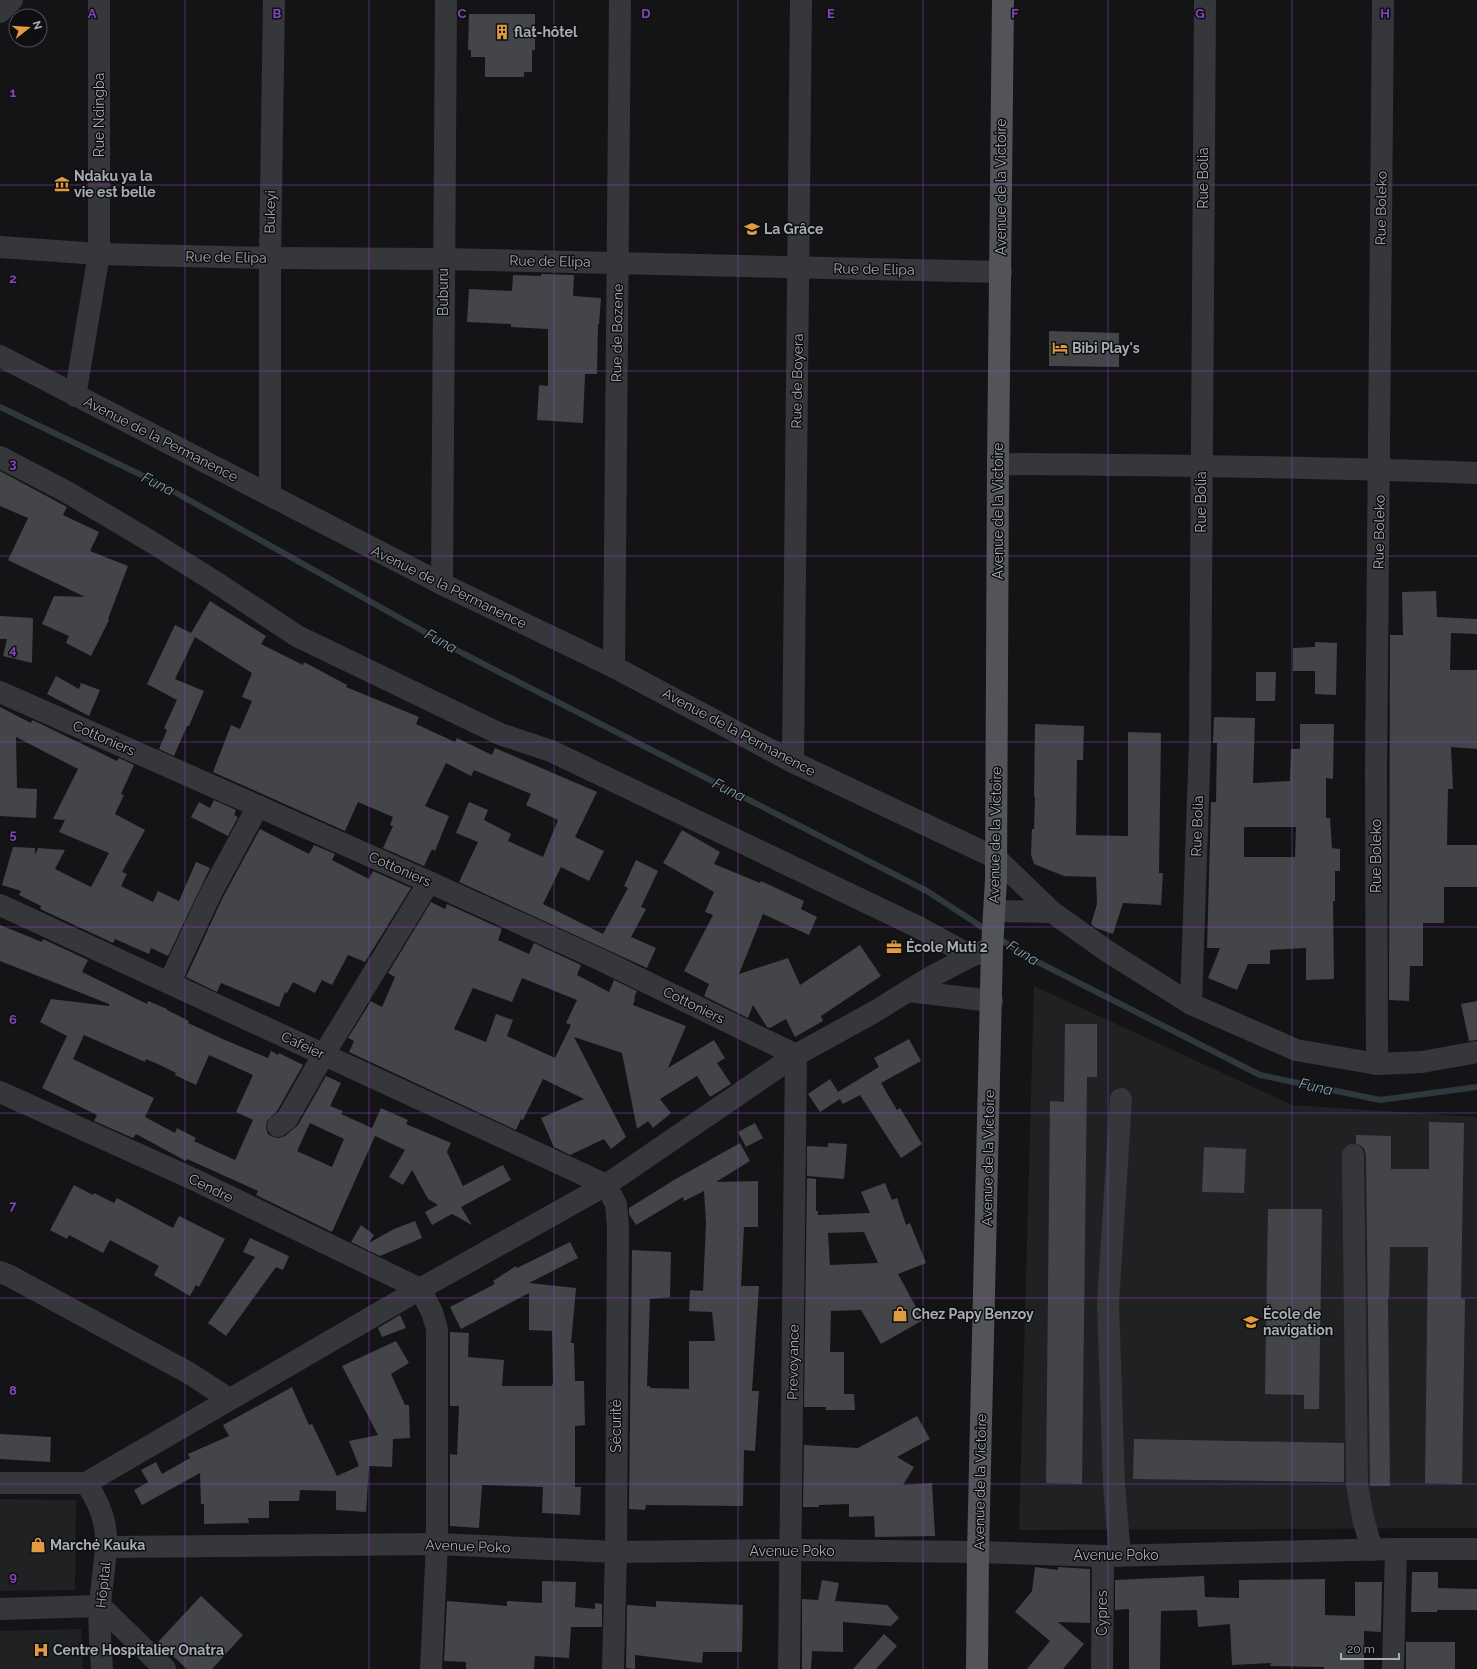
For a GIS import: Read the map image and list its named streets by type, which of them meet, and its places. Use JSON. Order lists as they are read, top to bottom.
{
  "streets": {
    "main road": ["Avenue de la Victoire"],
    "street": [
      "Rue Ndingba",
      "Rue Bolia",
      "Rue Boleko",
      "Bukeyi",
      "Rue de Elipa",
      "Buburu",
      "Rue de Bozene",
      "Rue de Boyera",
      "Avenue de la Permanence",
      "Cottoniers",
      "Cafeier",
      "Cendre",
      "Prevoyance",
      "Sécurité",
      "Avenue Poko",
      "Hôpital",
      "Cypres"
    ]
  },
  "crossings": [
    ["Rue Ndingba", "Rue de Elipa"],
    ["Rue Ndingba", "Avenue de la Permanence"],
    ["Rue Bolia", "Avenue de la Permanence"],
    ["Avenue de la Victoire", "Rue de Elipa"],
    ["Avenue de la Victoire", "Avenue de la Permanence"],
    ["Avenue de la Victoire", "Avenue Poko"],
    ["Rue Boleko", "Avenue de la Permanence"],
    ["Bukeyi", "Rue de Elipa"],
    ["Bukeyi", "Avenue de la Permanence"],
    ["Rue de Elipa", "Buburu"],
    ["Rue de Elipa", "Rue de Bozene"],
    ["Rue de Elipa", "Rue de Boyera"],
    ["Buburu", "Avenue de la Permanence"],
    ["Rue de Bozene", "Avenue de la Permanence"],
    ["Rue de Boyera", "Avenue de la Permanence"],
    ["Cottoniers", "Prevoyance"],
    ["Cafeier", "Sécurité"],
    ["Prevoyance", "Avenue Poko"],
    ["Sécurité", "Avenue Poko"],
    ["Avenue Poko", "Hôpital"],
    ["Avenue Poko", "Cypres"]
  ],
  "water": ["Funa"],
  "places": {
    "building": ["flat-hôtel"],
    "museum": ["Ndaku ya la vie est belle"],
    "school or university": ["La Grâce", "École de navigation"],
    "hotel": ["Bibi Play's"],
    "office": ["École Muti 2"],
    "shop": ["Chez Papy Benzoy", "Marché Kauka"],
    "hospital": ["Centre Hospitalier Onatra"]
  },
  "scale_bar": "20 m",
  "north": "right",
  "grid": {
    "columns": [
      "A",
      "B",
      "C",
      "D",
      "E",
      "F",
      "G",
      "H"
    ],
    "rows": [
      "1",
      "2",
      "3",
      "4",
      "5",
      "6",
      "7",
      "8",
      "9"
    ]
  }
}
